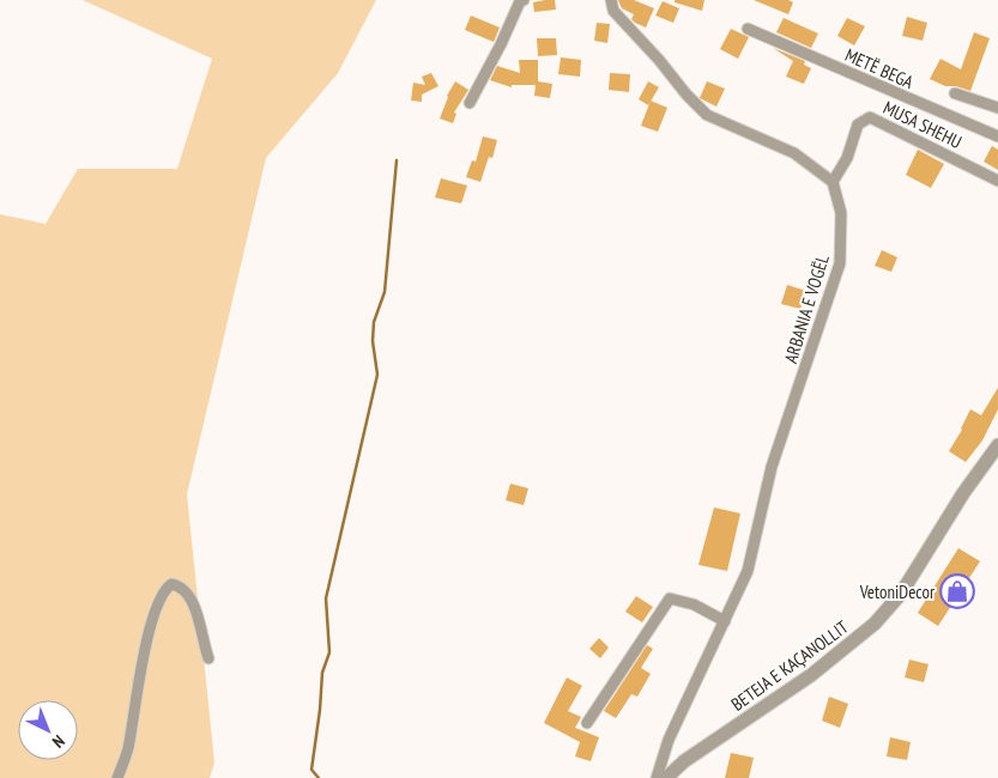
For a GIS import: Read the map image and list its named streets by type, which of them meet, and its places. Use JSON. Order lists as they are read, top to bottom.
{
  "streets": {
    "street": [
      "METË BEGA",
      "MUSA SHEHU",
      "ARBANIA E VOGËL",
      "BETEJA E KAÇANOLLIT"
    ]
  },
  "crossings": [
    ["MUSA SHEHU", "ARBANIA E VOGËL"]
  ],
  "places": {
    "shop": ["VetoniDecor"]
  },
  "north": "bottom right"
}
